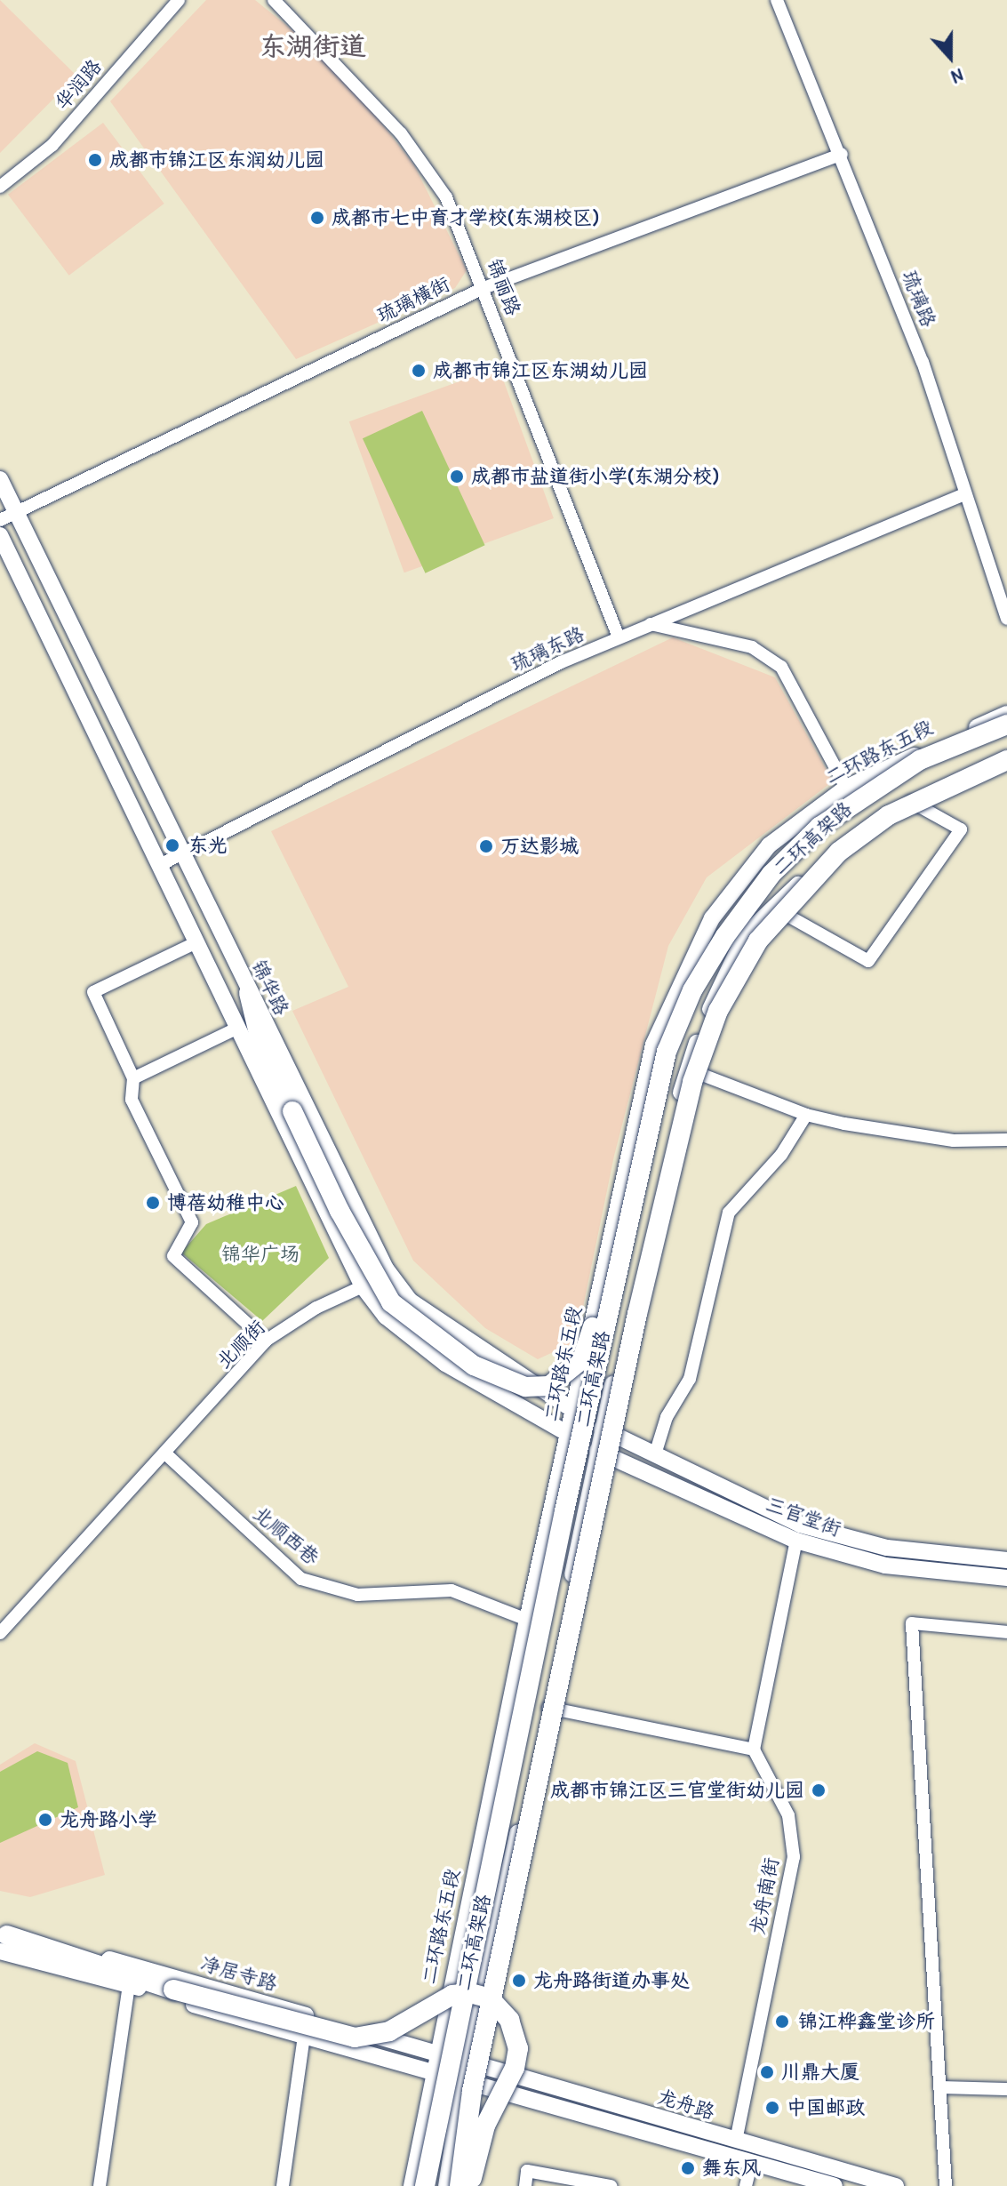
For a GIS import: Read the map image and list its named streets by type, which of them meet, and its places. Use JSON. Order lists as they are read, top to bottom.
{
  "streets": {
    "highway": ["二环高架路"],
    "main road": [
      "二环路东五段",
      "锦华路",
      "三官堂街",
      "净居寺路",
      "龙舟路"
    ],
    "street": [
      "华润路",
      "锦丽路",
      "琉璃路",
      "琉璃横街",
      "琉璃东路",
      "北顺街",
      "北顺西巷",
      "龙舟南街"
    ]
  },
  "crossings": [
    ["锦丽路", "琉璃横街"],
    ["锦丽路", "琉璃东路"],
    ["琉璃路", "琉璃横街"],
    ["琉璃路", "琉璃东路"],
    ["琉璃横街", "锦华路"],
    ["琉璃东路", "锦华路"],
    ["二环路东五段", "锦华路"],
    ["二环路东五段", "北顺西巷"],
    ["二环路东五段", "净居寺路"],
    ["锦华路", "三官堂街"],
    ["北顺街", "北顺西巷"],
    ["龙舟南街", "龙舟路"],
    ["净居寺路", "龙舟路"]
  ],
  "districts": ["东湖街道"],
  "parks": ["锦华广场"],
  "places": [
    "成都市锦江区东润幼儿园",
    "成都市七中育才学校(东湖校区)",
    "成都市锦江区东湖幼儿园",
    "成都市盐道街小学(东湖分校)",
    "东光",
    "万达影城",
    "博蓓幼稚中心",
    "成都市锦江区三官堂街幼儿园",
    "龙舟路小学",
    "龙舟路街道办事处",
    "锦江桦鑫堂诊所",
    "川鼎大厦",
    "中国邮政",
    "舞东风"
  ],
  "north": "bottom"
}
